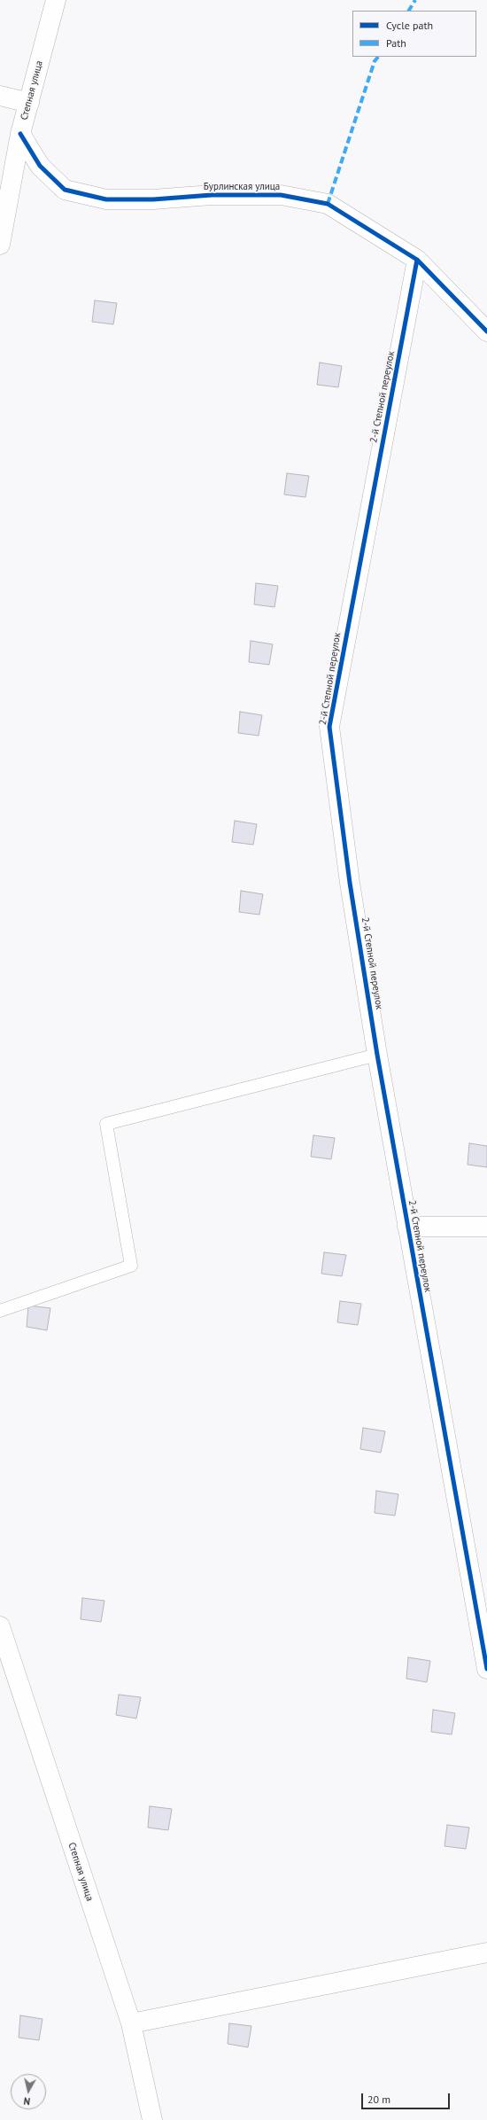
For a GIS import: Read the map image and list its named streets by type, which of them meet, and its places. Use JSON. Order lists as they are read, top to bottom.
{
  "streets": {
    "street": ["Степная улица", "Бурлинская улица", "2-й Степной переулок"]
  },
  "crossings": [
    ["Степная улица", "Бурлинская улица"],
    ["Бурлинская улица", "2-й Степной переулок"]
  ],
  "legend": ["Cycle path", "Path"],
  "scale_bar": "20 m",
  "north": "bottom"
}
